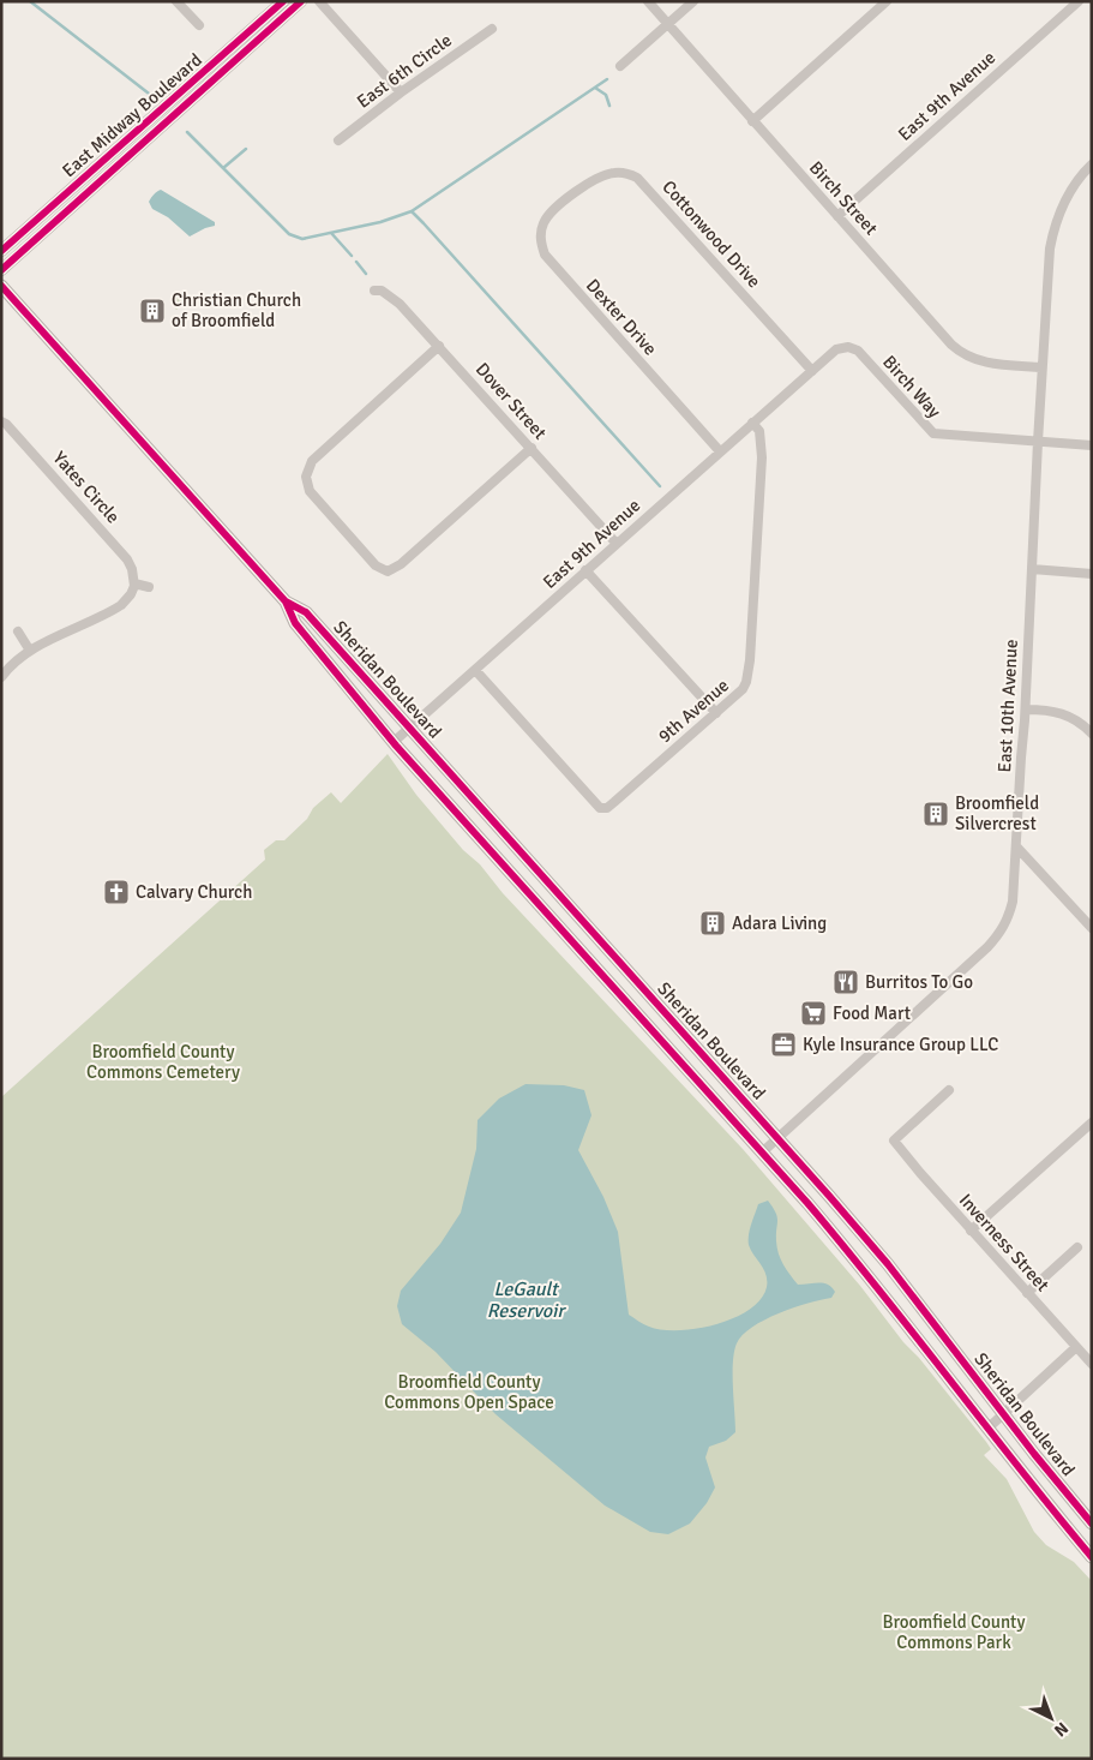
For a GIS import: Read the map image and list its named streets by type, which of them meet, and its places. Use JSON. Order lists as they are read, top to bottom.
{
  "streets": {
    "main road": ["East Midway Boulevard", "Sheridan Boulevard"],
    "street": [
      "East 6th Circle",
      "East 9th Avenue",
      "Birch Street",
      "Cottonwood Drive",
      "Dexter Drive",
      "Birch Way",
      "Dover Street",
      "Yates Circle",
      "East 10th Avenue",
      "9th Avenue",
      "Inverness Street"
    ]
  },
  "crossings": [
    ["East 9th Avenue", "Birch Street"],
    ["East 9th Avenue", "Cottonwood Drive"],
    ["East 9th Avenue", "Dexter Drive"],
    ["East 9th Avenue", "Birch Way"],
    ["East 9th Avenue", "Dover Street"],
    ["East 9th Avenue", "Sheridan Boulevard"],
    ["East 9th Avenue", "9th Avenue"],
    ["Birch Street", "East 10th Avenue"],
    ["Cottonwood Drive", "Dexter Drive"],
    ["Cottonwood Drive", "Birch Way"],
    ["Birch Way", "East 10th Avenue"],
    ["Sheridan Boulevard", "East 10th Avenue"]
  ],
  "water": ["LeGault Reservoir"],
  "parks": ["Broomfield County Commons Cemetery", "Broomfield County Commons Open Space", "Broomfield County Commons Park"],
  "places": {
    "building": ["Christian Church of Broomfield", "Broomfield Silvercrest", "Adara Living"],
    "church": ["Calvary Church"],
    "restaurant": ["Burritos To Go"],
    "supermarket": ["Food Mart"],
    "office": ["Kyle Insurance Group LLC"]
  },
  "north": "bottom right"
}
